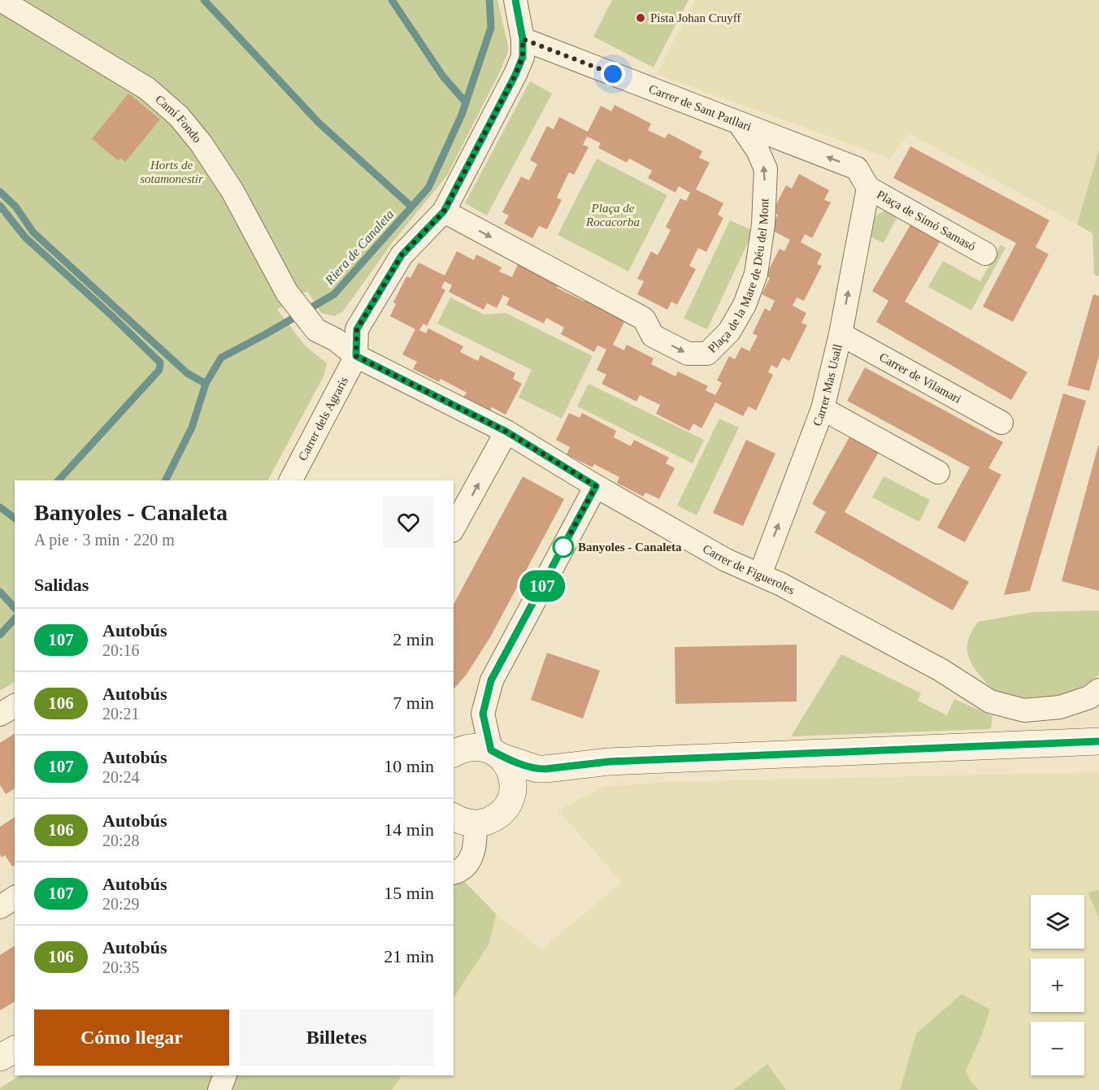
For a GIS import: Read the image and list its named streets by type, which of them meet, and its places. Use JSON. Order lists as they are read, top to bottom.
{
  "streets": {
    "street": [
      "Carrer de Sant Patllari",
      "Camí Fondo",
      "Plaça de Simó Samasó",
      "Plaça de la Mare de Déu del Mont",
      "Carrer de Vilamari",
      "Carrer Mas Usall",
      "Carrer dels Agraris",
      "Carrer de Figueroles"
    ]
  },
  "crossings": [
    ["Carrer de Sant Patllari", "Plaça de Simó Samasó"],
    ["Carrer de Sant Patllari", "Plaça de la Mare de Déu del Mont"],
    ["Carrer de Sant Patllari", "Carrer Mas Usall"],
    ["Camí Fondo", "Carrer dels Agraris"],
    ["Camí Fondo", "Carrer de Figueroles"],
    ["Plaça de Simó Samasó", "Carrer Mas Usall"],
    ["Carrer de Vilamari", "Carrer Mas Usall"],
    ["Carrer Mas Usall", "Carrer de Figueroles"],
    ["Carrer dels Agraris", "Carrer de Figueroles"]
  ],
  "one_way": ["Carrer de Sant Patllari", "Carrer Mas Usall"],
  "water": ["Riera de Canaleta"],
  "parks": ["Horts de sotamonestir", "Plaça de Rocacorba"],
  "places": ["Pista Johan Cruyff", "Banyoles - Canaleta"],
  "lines": ["bus line 107"],
  "page": {
    "on_map": "107",
    "heading": [
      ["Banyoles - Canaleta", "A pie · 3 min · 220 m"],
      "Salidas"
    ],
    "list": [
      {
        "mark": "107",
        "name": "Autobús",
        "note": "20:16",
        "value": "2 min"
      },
      {
        "mark": "106",
        "name": "Autobús",
        "note": "20:21",
        "value": "7 min"
      },
      {
        "mark": "107",
        "name": "Autobús",
        "note": "20:24",
        "value": "10 min"
      },
      {
        "mark": "106",
        "name": "Autobús",
        "note": "20:28",
        "value": "14 min"
      },
      {
        "mark": "107",
        "name": "Autobús",
        "note": "20:29",
        "value": "15 min"
      },
      {
        "mark": "106",
        "name": "Autobús",
        "note": "20:35",
        "value": "21 min"
      }
    ],
    "map_buttons": ["+", "−"],
    "buttons": ["Cómo llegar", "Billetes"]
  }
}
